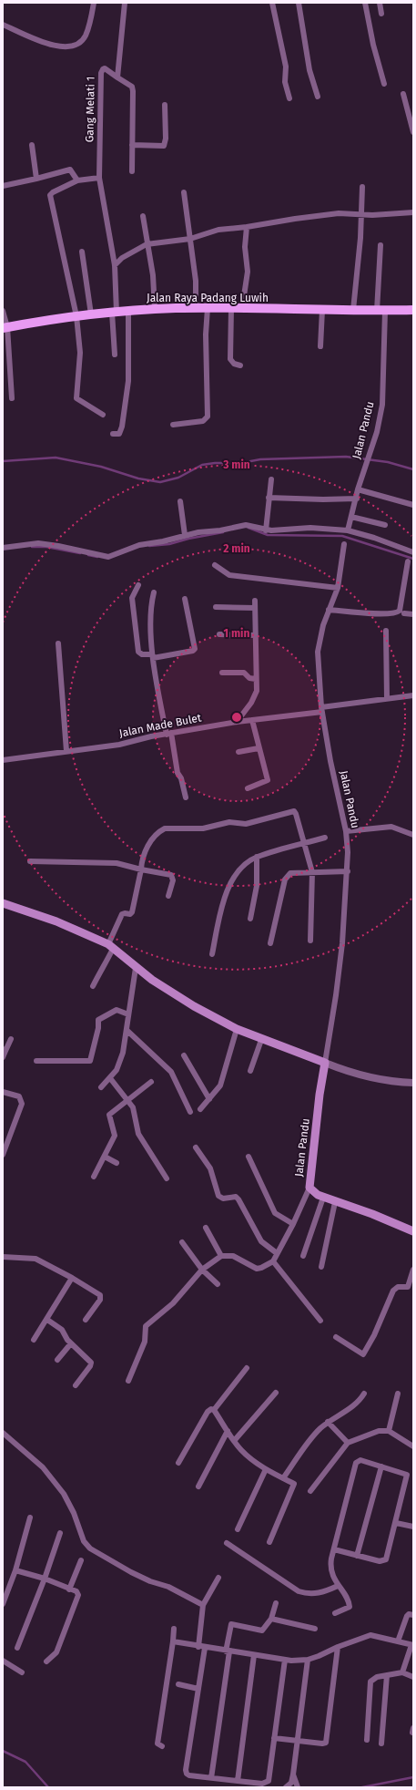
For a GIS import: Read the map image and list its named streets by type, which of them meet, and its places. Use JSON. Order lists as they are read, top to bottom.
{
  "streets": {
    "main road": ["Jalan Raya Padang Luwih", "Jalan Pandu"],
    "street": ["Gang Melati 1", "Jalan Made Bulet"]
  },
  "crossings": [
    ["Jalan Raya Padang Luwih", "Jalan Pandu"],
    ["Jalan Pandu", "Jalan Made Bulet"]
  ],
  "rings": ["3 min", "2 min", "1 min"]
}
